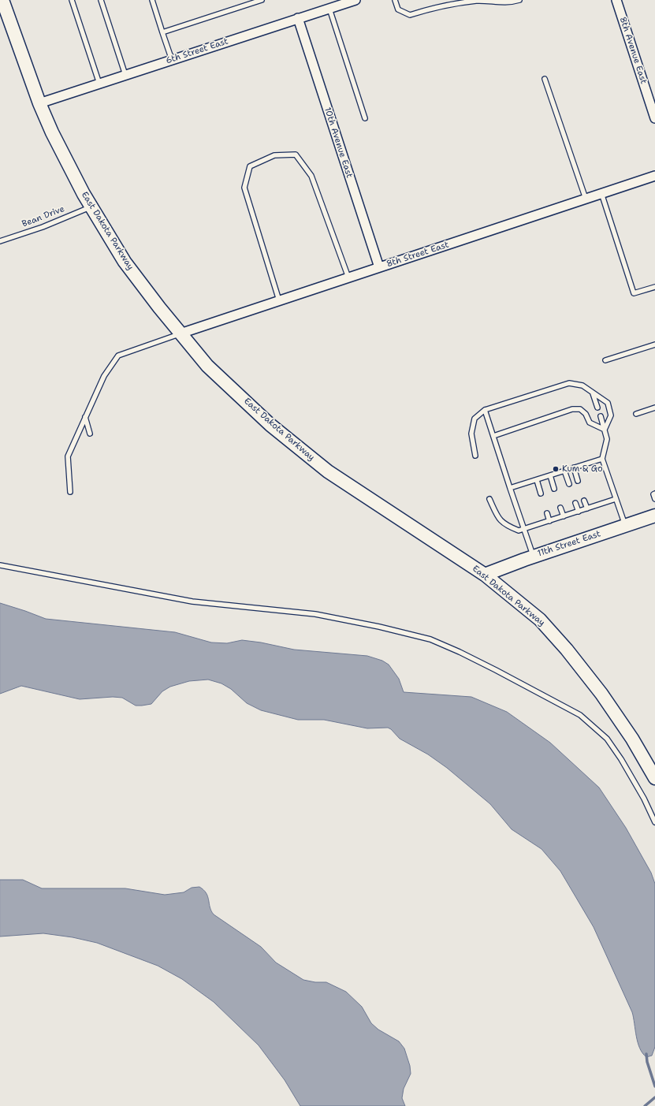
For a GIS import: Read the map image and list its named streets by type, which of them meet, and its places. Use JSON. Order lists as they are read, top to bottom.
{
  "streets": {
    "main road": ["East Dakota Parkway", "11th Street East"],
    "street": [
      "8th Avenue East",
      "6th Street East",
      "10th Avenue East",
      "8th Street East"
    ],
    "lane": ["Bean Drive"]
  },
  "crossings": [
    ["6th Street East", "10th Avenue East"],
    ["6th Street East", "East Dakota Parkway"],
    ["10th Avenue East", "8th Street East"],
    ["Bean Drive", "East Dakota Parkway"],
    ["East Dakota Parkway", "8th Street East"],
    ["East Dakota Parkway", "11th Street East"]
  ],
  "places": ["Kum & Go"]
}
